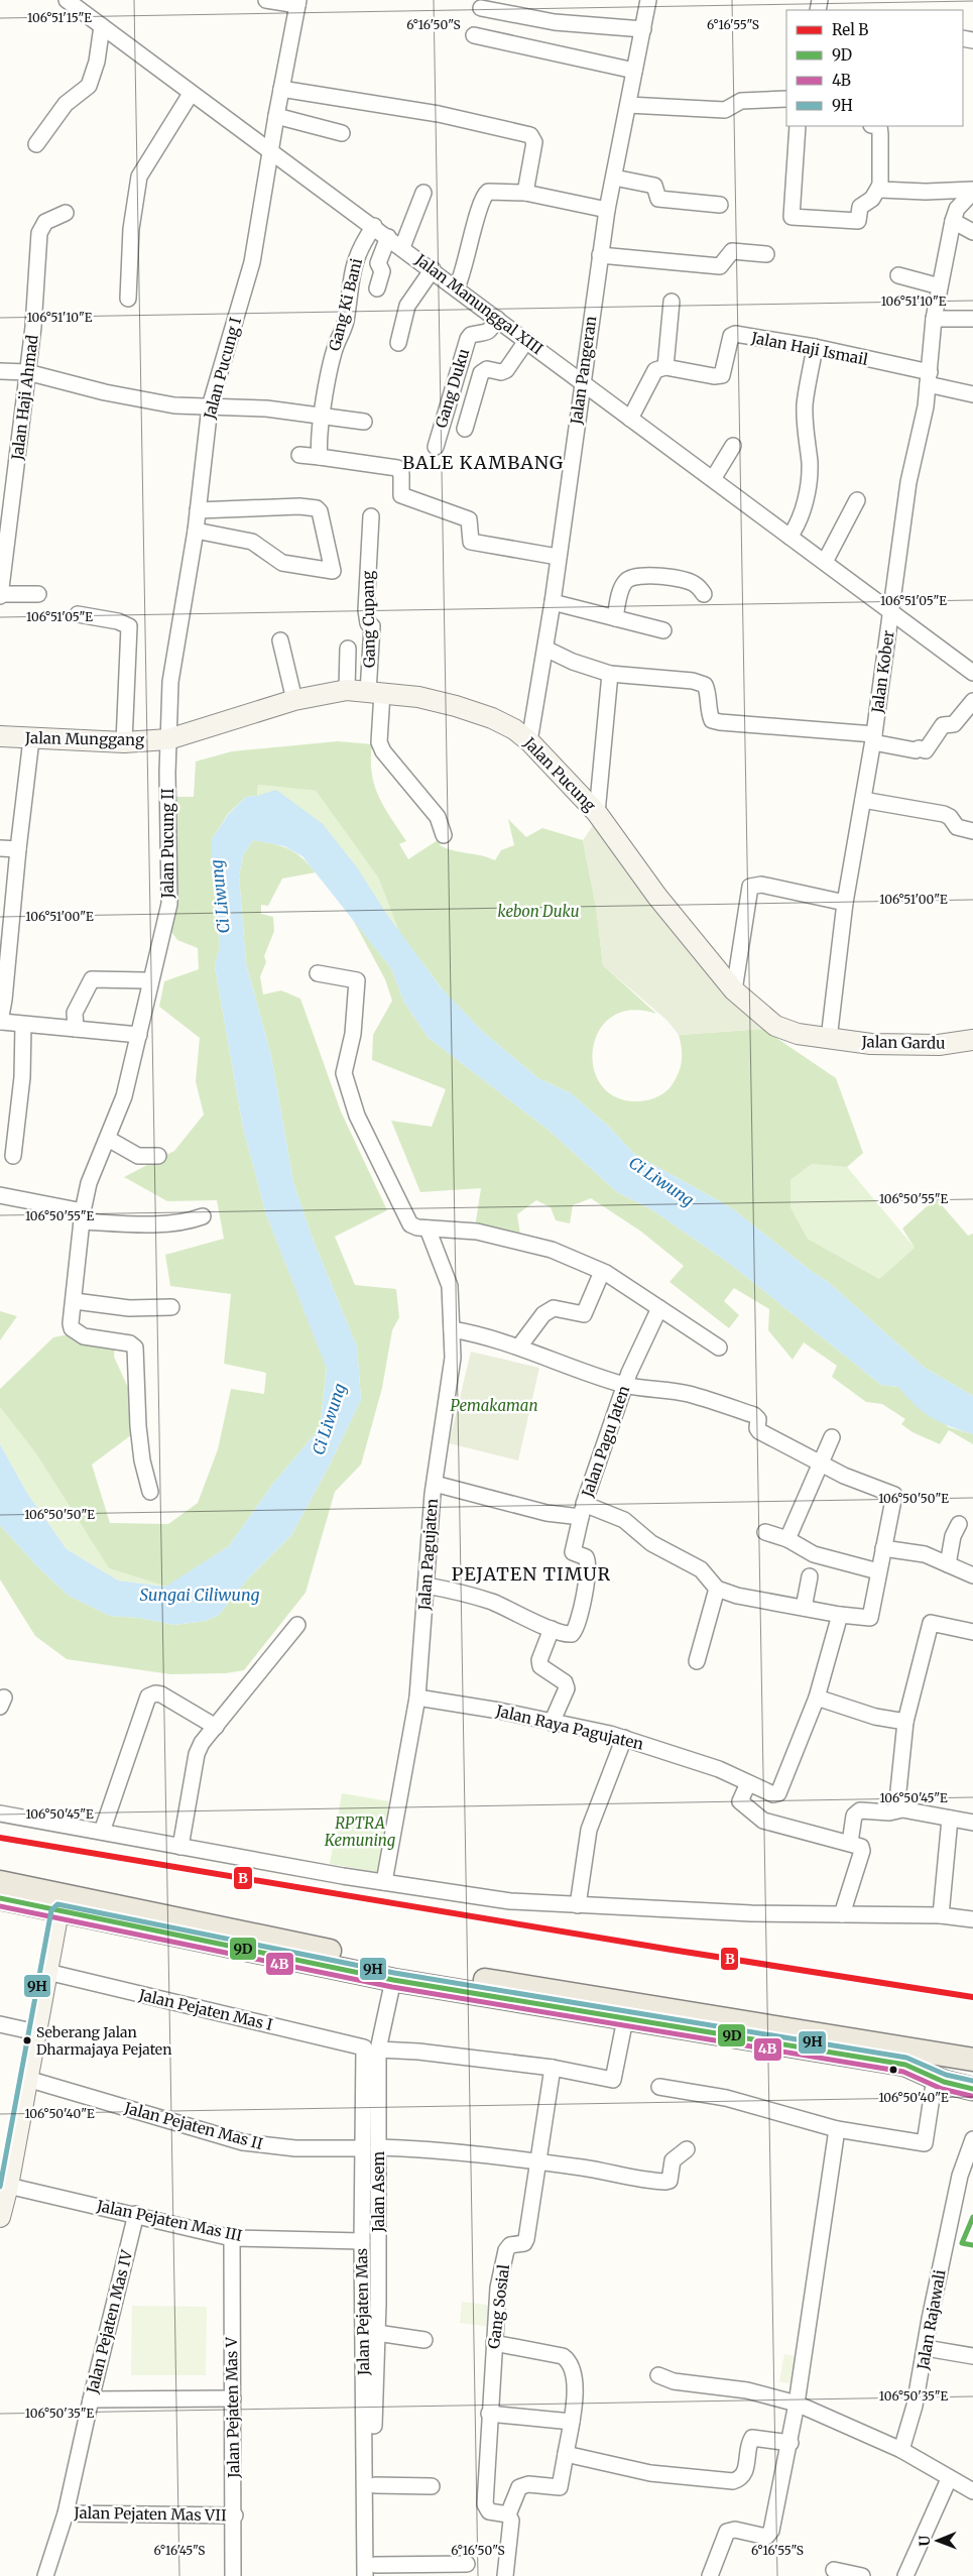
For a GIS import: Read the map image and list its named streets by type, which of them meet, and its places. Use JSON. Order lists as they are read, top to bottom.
{
  "streets": {
    "street": [
      "Gang Ki Bani",
      "Jalan Manunggal XIII",
      "Jalan Haji Ismail",
      "Jalan Pucung I",
      "Jalan Pangeran",
      "Gang Duku",
      "Jalan Haji Ahmad",
      "Gang Cupang",
      "Jalan Kober",
      "Jalan Munggang",
      "Jalan Pucung",
      "Jalan Pucung II",
      "Jalan Gardu",
      "Jalan Pagu Jaten",
      "Jalan Pagujaten",
      "Jalan Raya Pagujaten",
      "Jalan Pejaten Mas I",
      "Jalan Pejaten Mas II",
      "Jalan Asem",
      "Jalan Pejaten Mas III",
      "Gang Sosial",
      "Jalan Pejaten Mas",
      "Jalan Rajawali",
      "Jalan Pejaten Mas IV",
      "Jalan Pejaten Mas V",
      "Jalan Pejaten Mas VII"
    ]
  },
  "crossings": [
    ["Gang Ki Bani", "Jalan Manunggal XIII"],
    ["Jalan Manunggal XIII", "Jalan Pucung I"],
    ["Jalan Manunggal XIII", "Jalan Pangeran"],
    ["Jalan Manunggal XIII", "Gang Duku"],
    ["Jalan Manunggal XIII", "Jalan Kober"],
    ["Jalan Haji Ismail", "Jalan Kober"],
    ["Jalan Pucung I", "Jalan Munggang"],
    ["Jalan Pucung I", "Jalan Pucung"],
    ["Jalan Pucung I", "Jalan Pucung II"],
    ["Jalan Pangeran", "Jalan Pucung"],
    ["Gang Cupang", "Jalan Pucung"],
    ["Jalan Kober", "Jalan Pucung"],
    ["Jalan Kober", "Jalan Gardu"],
    ["Jalan Munggang", "Jalan Pucung"],
    ["Jalan Munggang", "Jalan Pucung II"],
    ["Jalan Pucung", "Jalan Pucung II"],
    ["Jalan Pucung", "Jalan Gardu"],
    ["Jalan Pagujaten", "Jalan Raya Pagujaten"],
    ["Jalan Pejaten Mas I", "Jalan Asem"],
    ["Jalan Pejaten Mas I", "Gang Sosial"],
    ["Jalan Pejaten Mas I", "Jalan Pejaten Mas"],
    ["Jalan Pejaten Mas II", "Jalan Pejaten Mas"],
    ["Jalan Asem", "Jalan Pejaten Mas"],
    ["Jalan Pejaten Mas III", "Jalan Pejaten Mas"],
    ["Jalan Pejaten Mas III", "Jalan Pejaten Mas IV"],
    ["Jalan Pejaten Mas III", "Jalan Pejaten Mas V"],
    ["Jalan Pejaten Mas IV", "Jalan Pejaten Mas VII"],
    ["Jalan Pejaten Mas V", "Jalan Pejaten Mas VII"]
  ],
  "districts": ["BALE KAMBANG", "PEJATEN TIMUR"],
  "water": ["Ci Liwung", "Sungai Ciliwung"],
  "parks": ["kebon Duku", "Pemakaman", "RPTRA Kemuning"],
  "places": ["Seberang Jalan Dharmajaya Pejaten"],
  "lines": [
    "rail line B",
    "transit line 9D",
    "transit line 9H",
    "transit line 4B"
  ],
  "legend": [
    "Rel B",
    "9D",
    "4B",
    "9H"
  ],
  "north": "left",
  "coordinates": [
    "106°51'15\"E",
    "6°16'50\"S",
    "6°16'55\"S",
    "106°51'10\"E",
    "106°51'05\"E",
    "106°51'00\"E",
    "106°50'55\"E",
    "106°50'50\"E",
    "106°50'45\"E",
    "106°50'40\"E",
    "106°50'35\"E",
    "6°16'45\"S"
  ]
}
